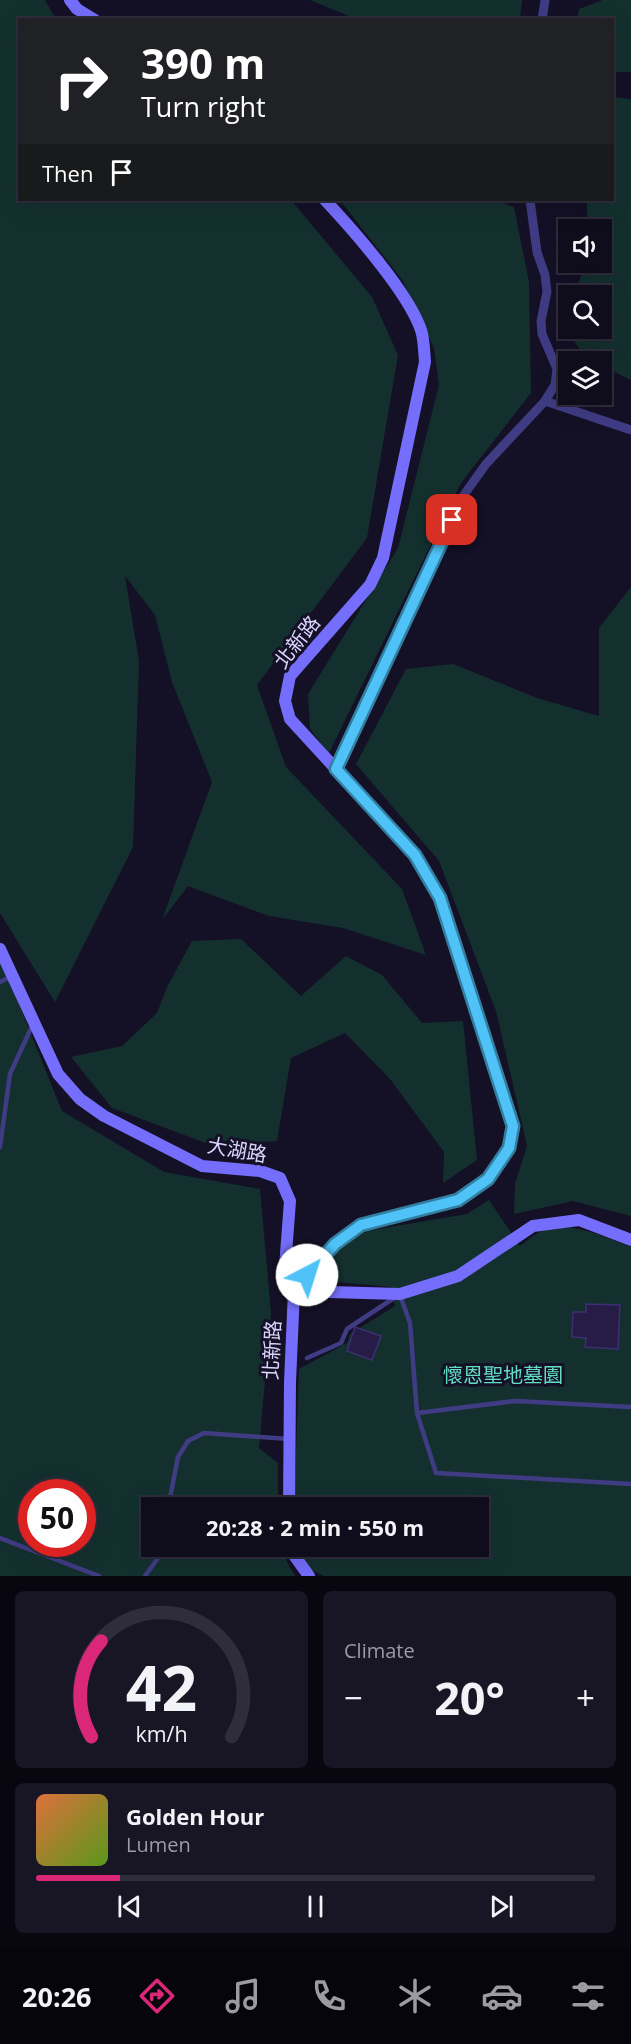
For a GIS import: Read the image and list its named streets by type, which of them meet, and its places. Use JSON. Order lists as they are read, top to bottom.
{
  "streets": {
    "main road": ["北新路", "大湖路"]
  },
  "crossings": [
    ["北新路", "大湖路"]
  ],
  "parks": ["懷恩聖地墓園"],
  "page": {
    "turn": ["390 m", "Turn right"],
    "then": "Then",
    "limit": "50",
    "trip": "20:28 · 2 min · 550 m",
    "tile": "Climate",
    "heat": ["−", "20°", "+"],
    "song": ["Golden Hour", "Lumen"],
    "tabs": "20:26",
    "gauge": ["42", "km/h"]
  }
}
